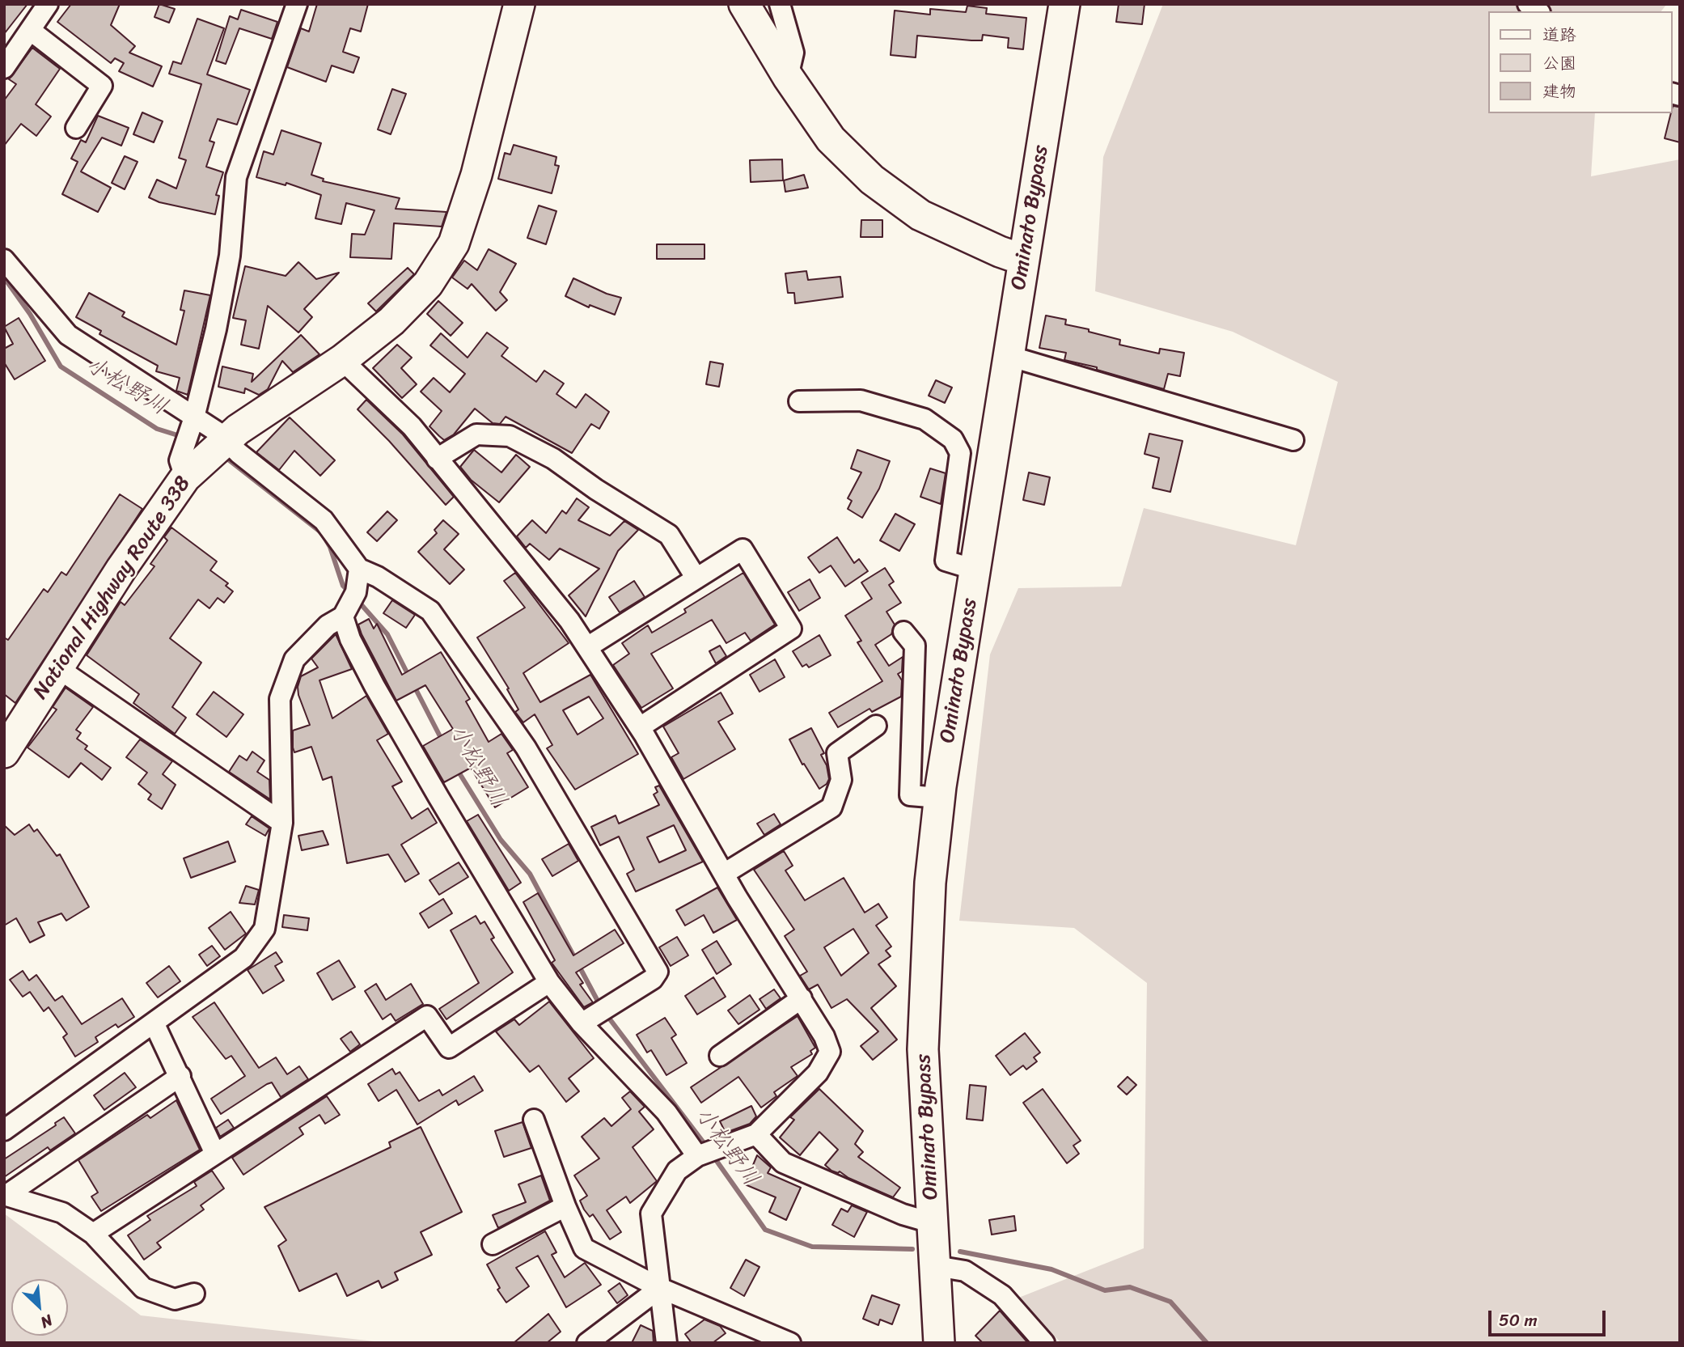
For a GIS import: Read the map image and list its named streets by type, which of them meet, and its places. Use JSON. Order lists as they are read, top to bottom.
{
  "streets": {
    "highway": ["Ominato Bypass", "National Highway Route 338"]
  },
  "water": ["小松野川"],
  "legend": ["道路", "公園", "建物"],
  "scale_bar": "50 m",
  "north": "bottom right"
}
